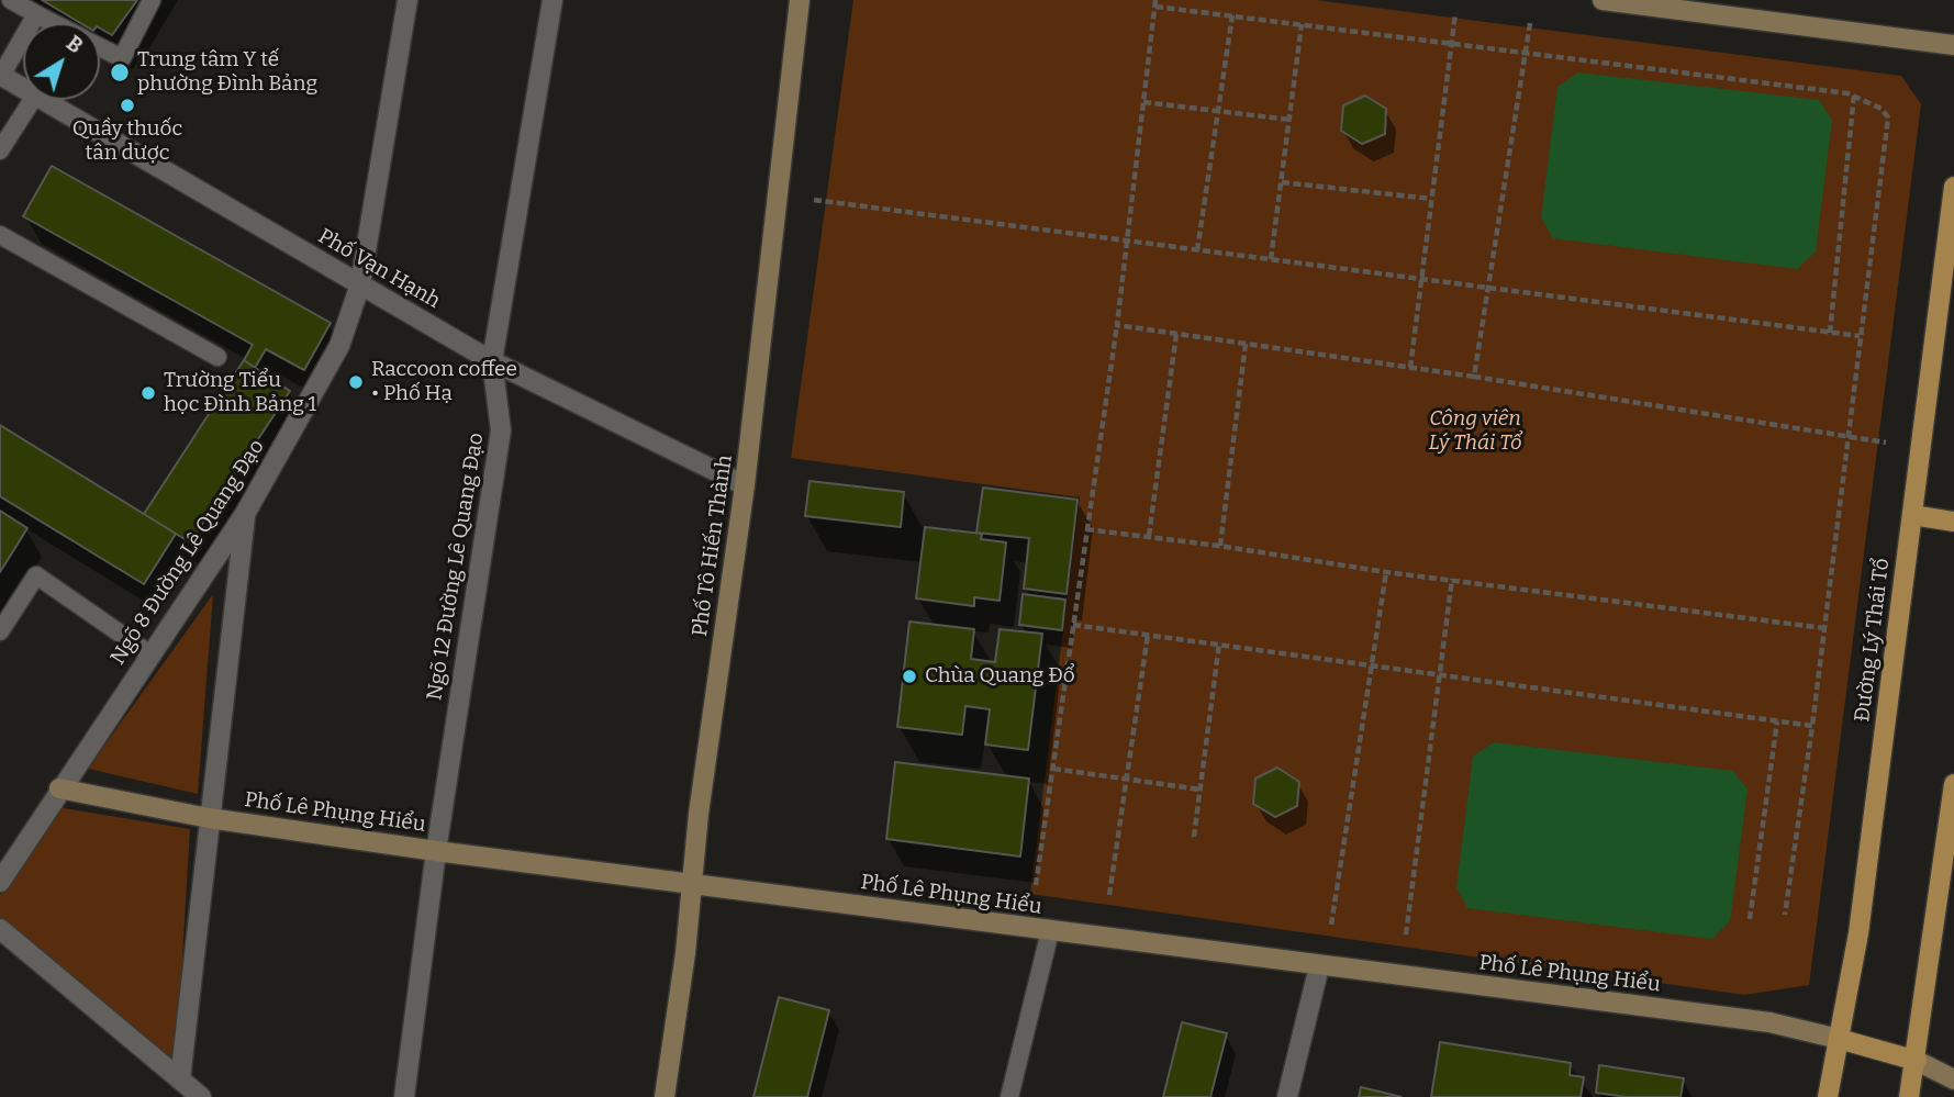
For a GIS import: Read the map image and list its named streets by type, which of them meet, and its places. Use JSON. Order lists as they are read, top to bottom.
{
  "streets": {
    "main road": ["Phố Tô Hiến Thành", "Đường Lý Thái Tổ", "Phố Lê Phụng Hiểu"],
    "street": ["Phố Vạn Hạnh", "Ngõ 8 Đường Lê Quang Đạo", "Ngõ 12 Đường Lê Quang Đạo"]
  },
  "crossings": [
    ["Phố Vạn Hạnh", "Phố Tô Hiến Thành"],
    ["Phố Vạn Hạnh", "Ngõ 8 Đường Lê Quang Đạo"],
    ["Phố Vạn Hạnh", "Ngõ 12 Đường Lê Quang Đạo"],
    ["Phố Tô Hiến Thành", "Phố Lê Phụng Hiểu"],
    ["Ngõ 8 Đường Lê Quang Đạo", "Phố Lê Phụng Hiểu"],
    ["Ngõ 12 Đường Lê Quang Đạo", "Phố Lê Phụng Hiểu"],
    ["Đường Lý Thái Tổ", "Phố Lê Phụng Hiểu"]
  ],
  "parks": ["Công viên Lý Thái Tổ"],
  "places": [
    "Trung tâm Y tế phường Đình Bảng",
    "Quầy thuốc tân dược",
    "Raccoon coffee • Phố Hạ",
    "Trường Tiểu học Đình Bảng 1",
    "Chùa Quang Đổ"
  ],
  "north": "top right"
}
